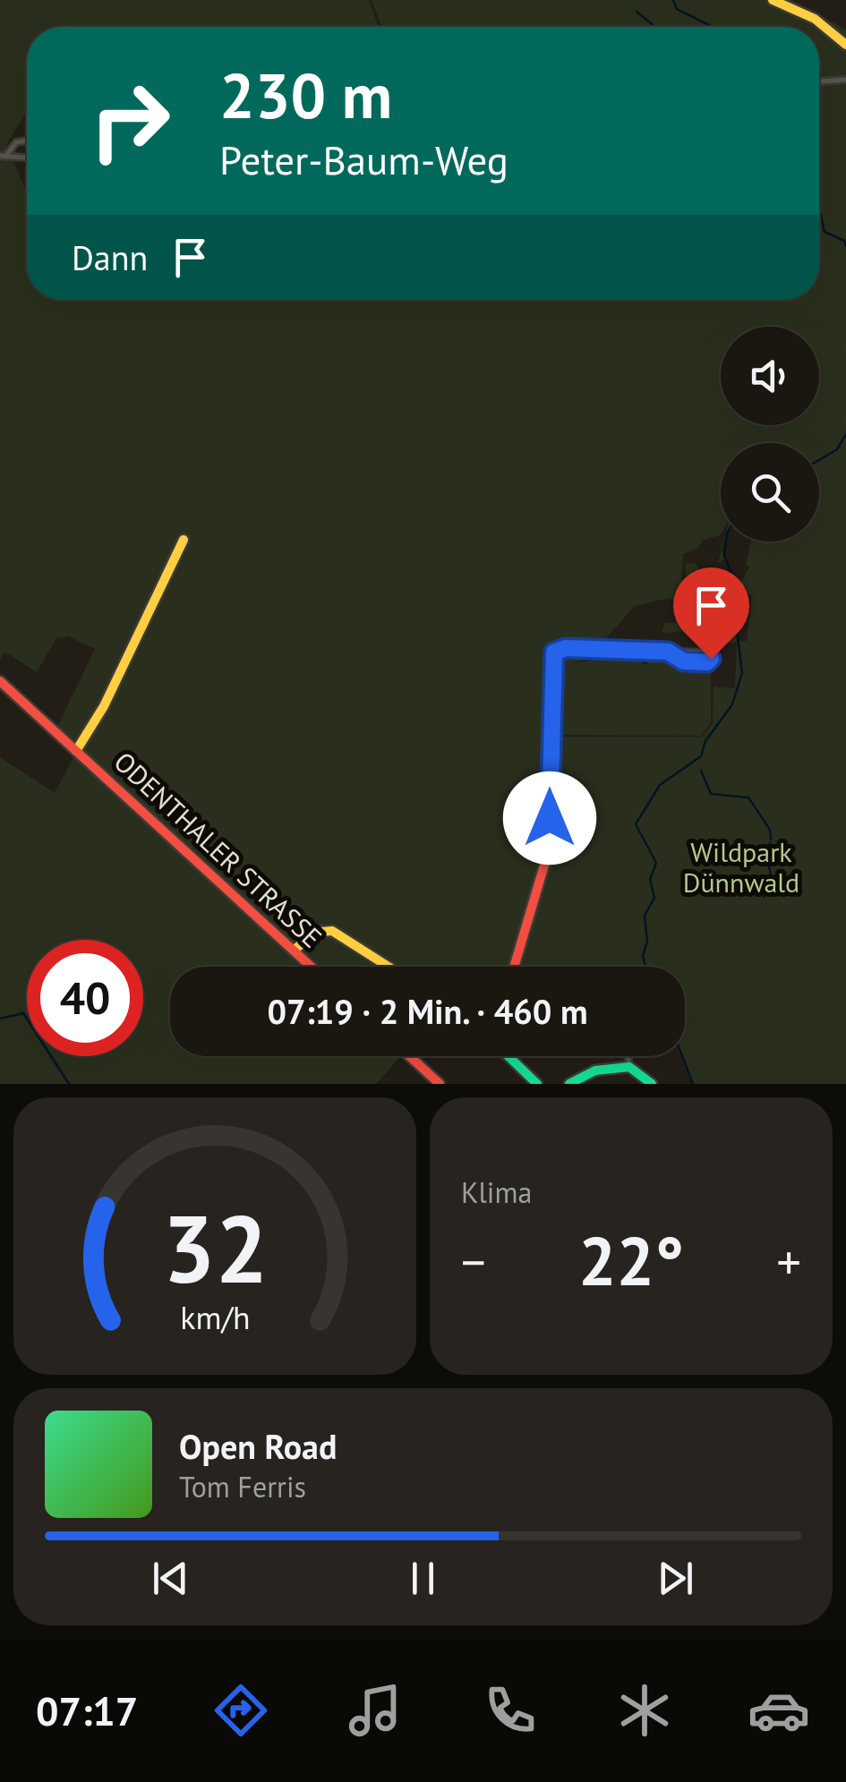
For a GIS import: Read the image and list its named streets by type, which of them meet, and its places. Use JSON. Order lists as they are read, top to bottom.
{
  "streets": {
    "street": ["ODENTHALER STRASSE"]
  },
  "parks": ["Wildpark Dünnwald"],
  "page": {
    "turn": ["230 m", "Peter-Baum-Weg"],
    "then": "Dann",
    "limit": "40",
    "trip": "07:19 · 2 Min. · 460 m",
    "tile": "Klima",
    "heat": ["−", "22°", "+"],
    "song": ["Open Road", "Tom Ferris"],
    "tabs": "07:17",
    "gauge": ["32", "km/h"]
  }
}
